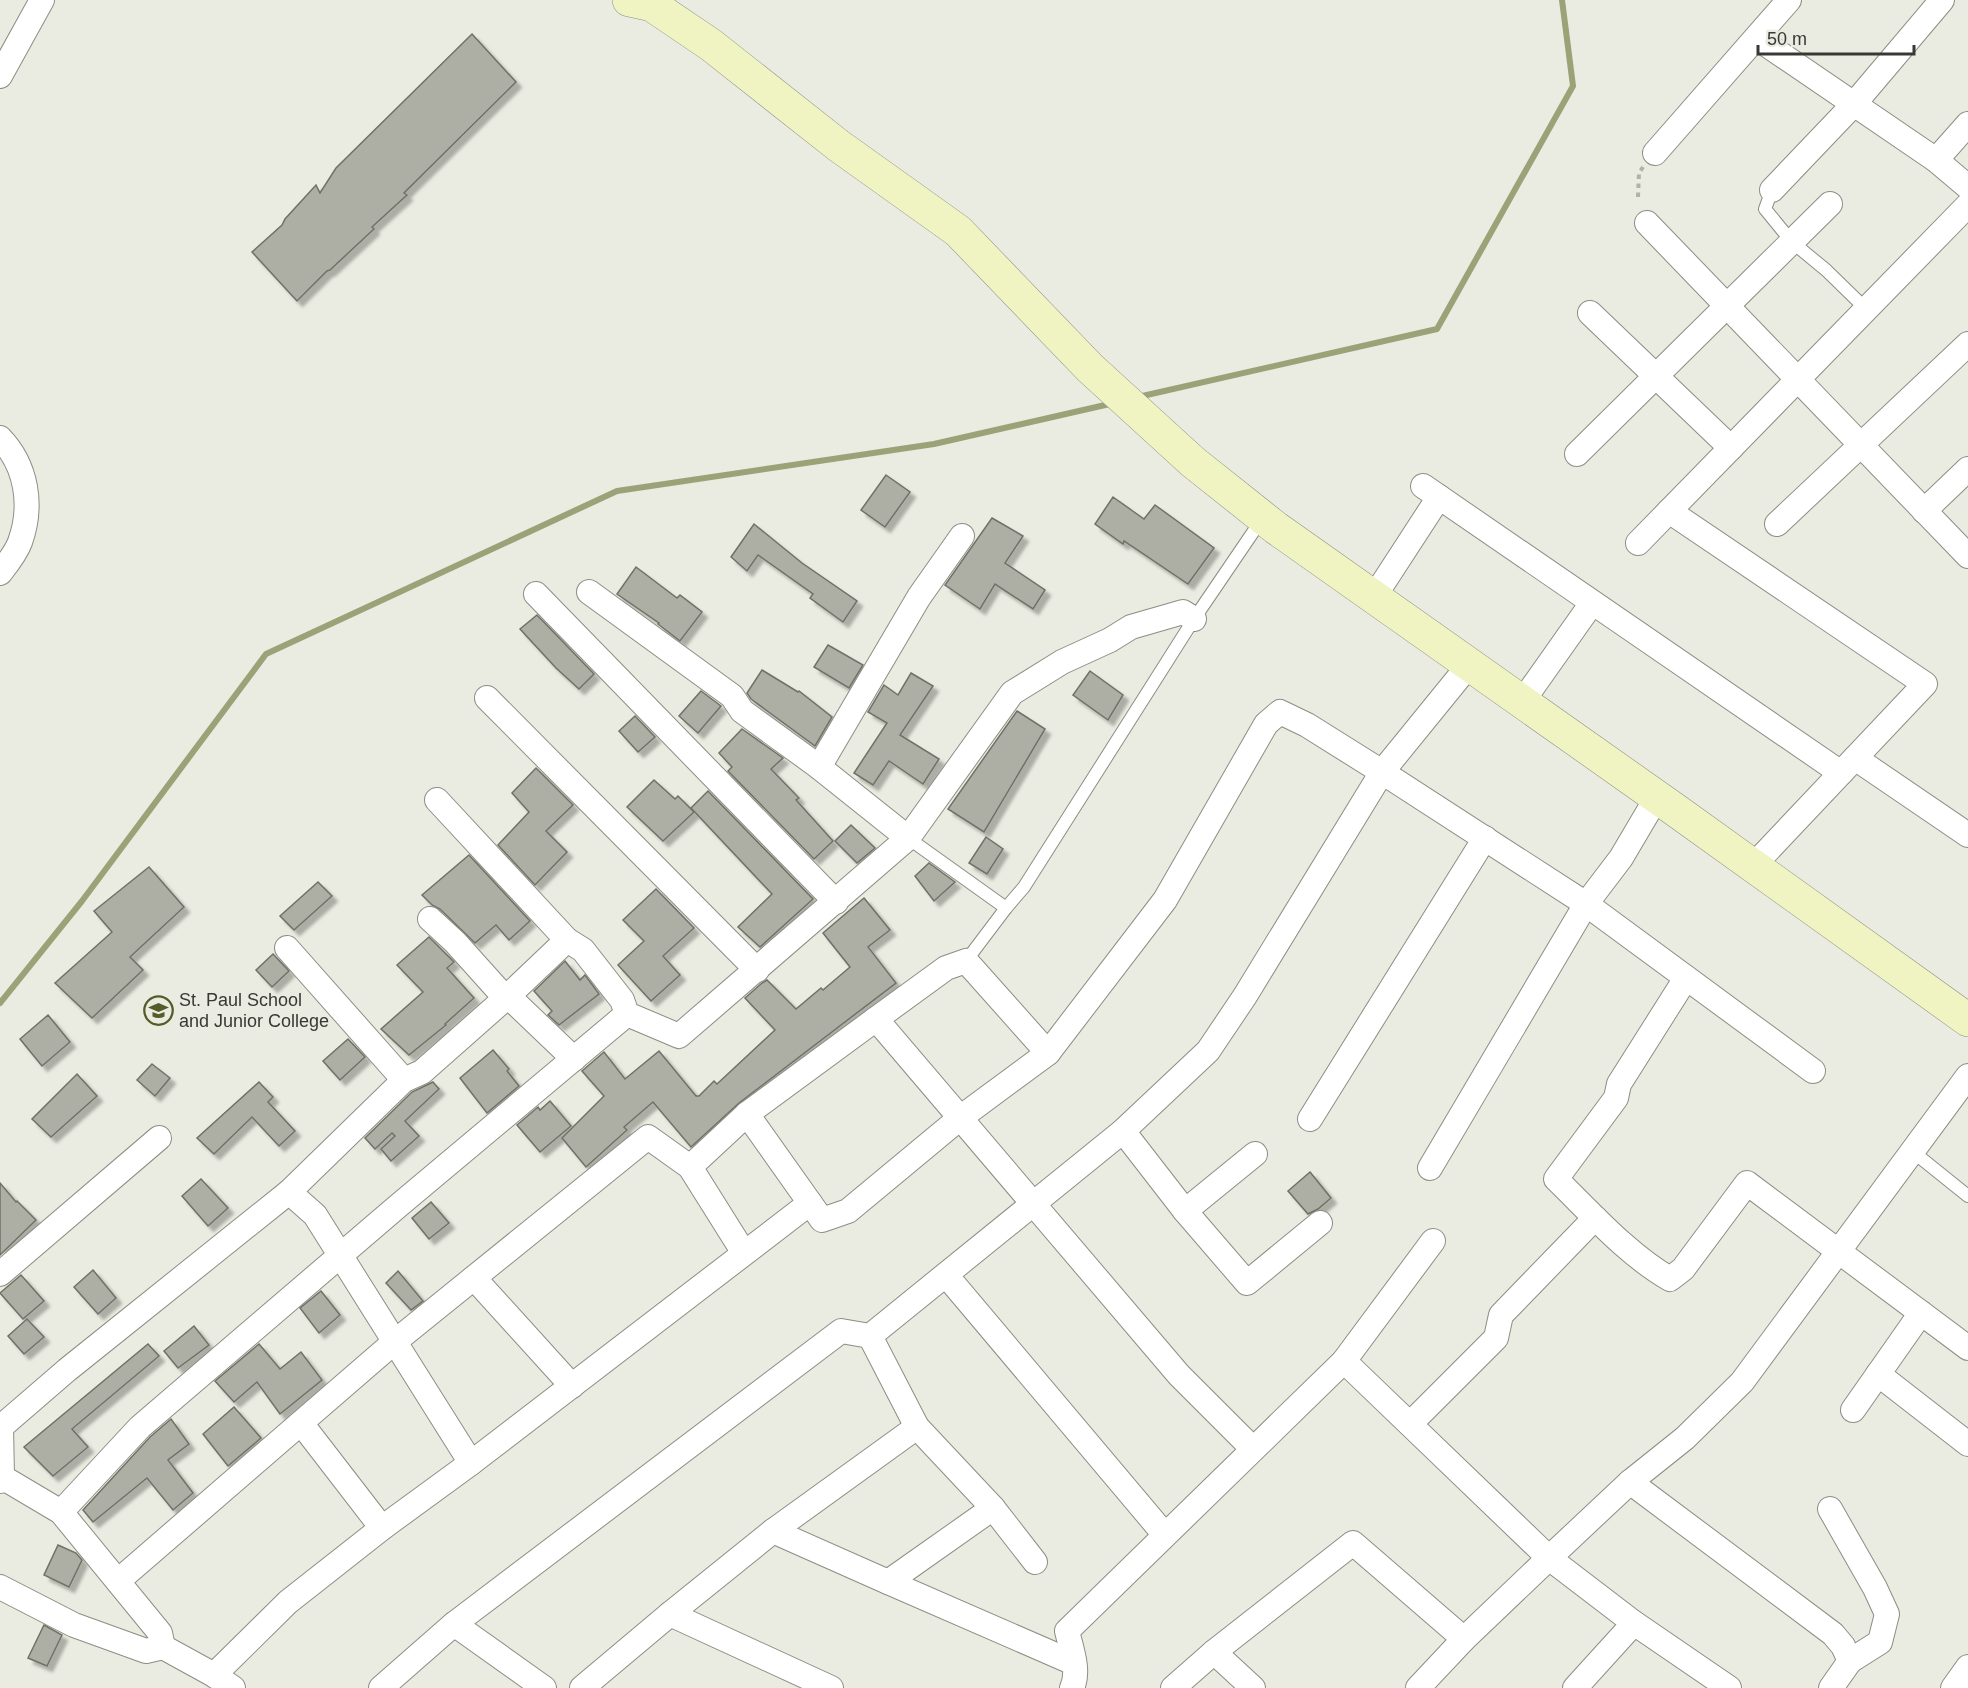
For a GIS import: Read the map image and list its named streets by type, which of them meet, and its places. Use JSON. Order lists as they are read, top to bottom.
{
  "places": {
    "school or university": ["St. Paul School and Junior College"]
  },
  "scale_bar": "50 m"
}
